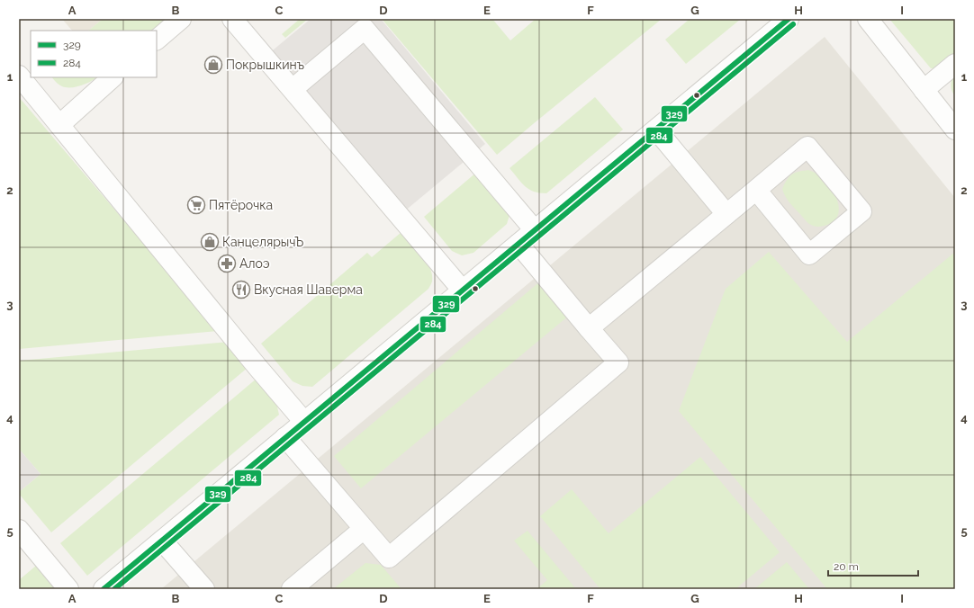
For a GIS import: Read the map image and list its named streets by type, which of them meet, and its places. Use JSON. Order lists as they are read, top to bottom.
{
  "places": {
    "shop": ["Покрышкинъ", "КанцелярычЪ"],
    "supermarket": ["Пятёрочка"],
    "pharmacy": ["Алоэ"],
    "restaurant": ["Вкусная Шаверма"]
  },
  "lines": ["transit line 329", "transit line 284"],
  "legend": ["329", "284"],
  "scale_bar": "20 m",
  "grid": {
    "columns": [
      "A",
      "B",
      "C",
      "D",
      "E",
      "F",
      "G",
      "H",
      "I"
    ],
    "rows": [
      "1",
      "2",
      "3",
      "4",
      "5"
    ]
  }
}
